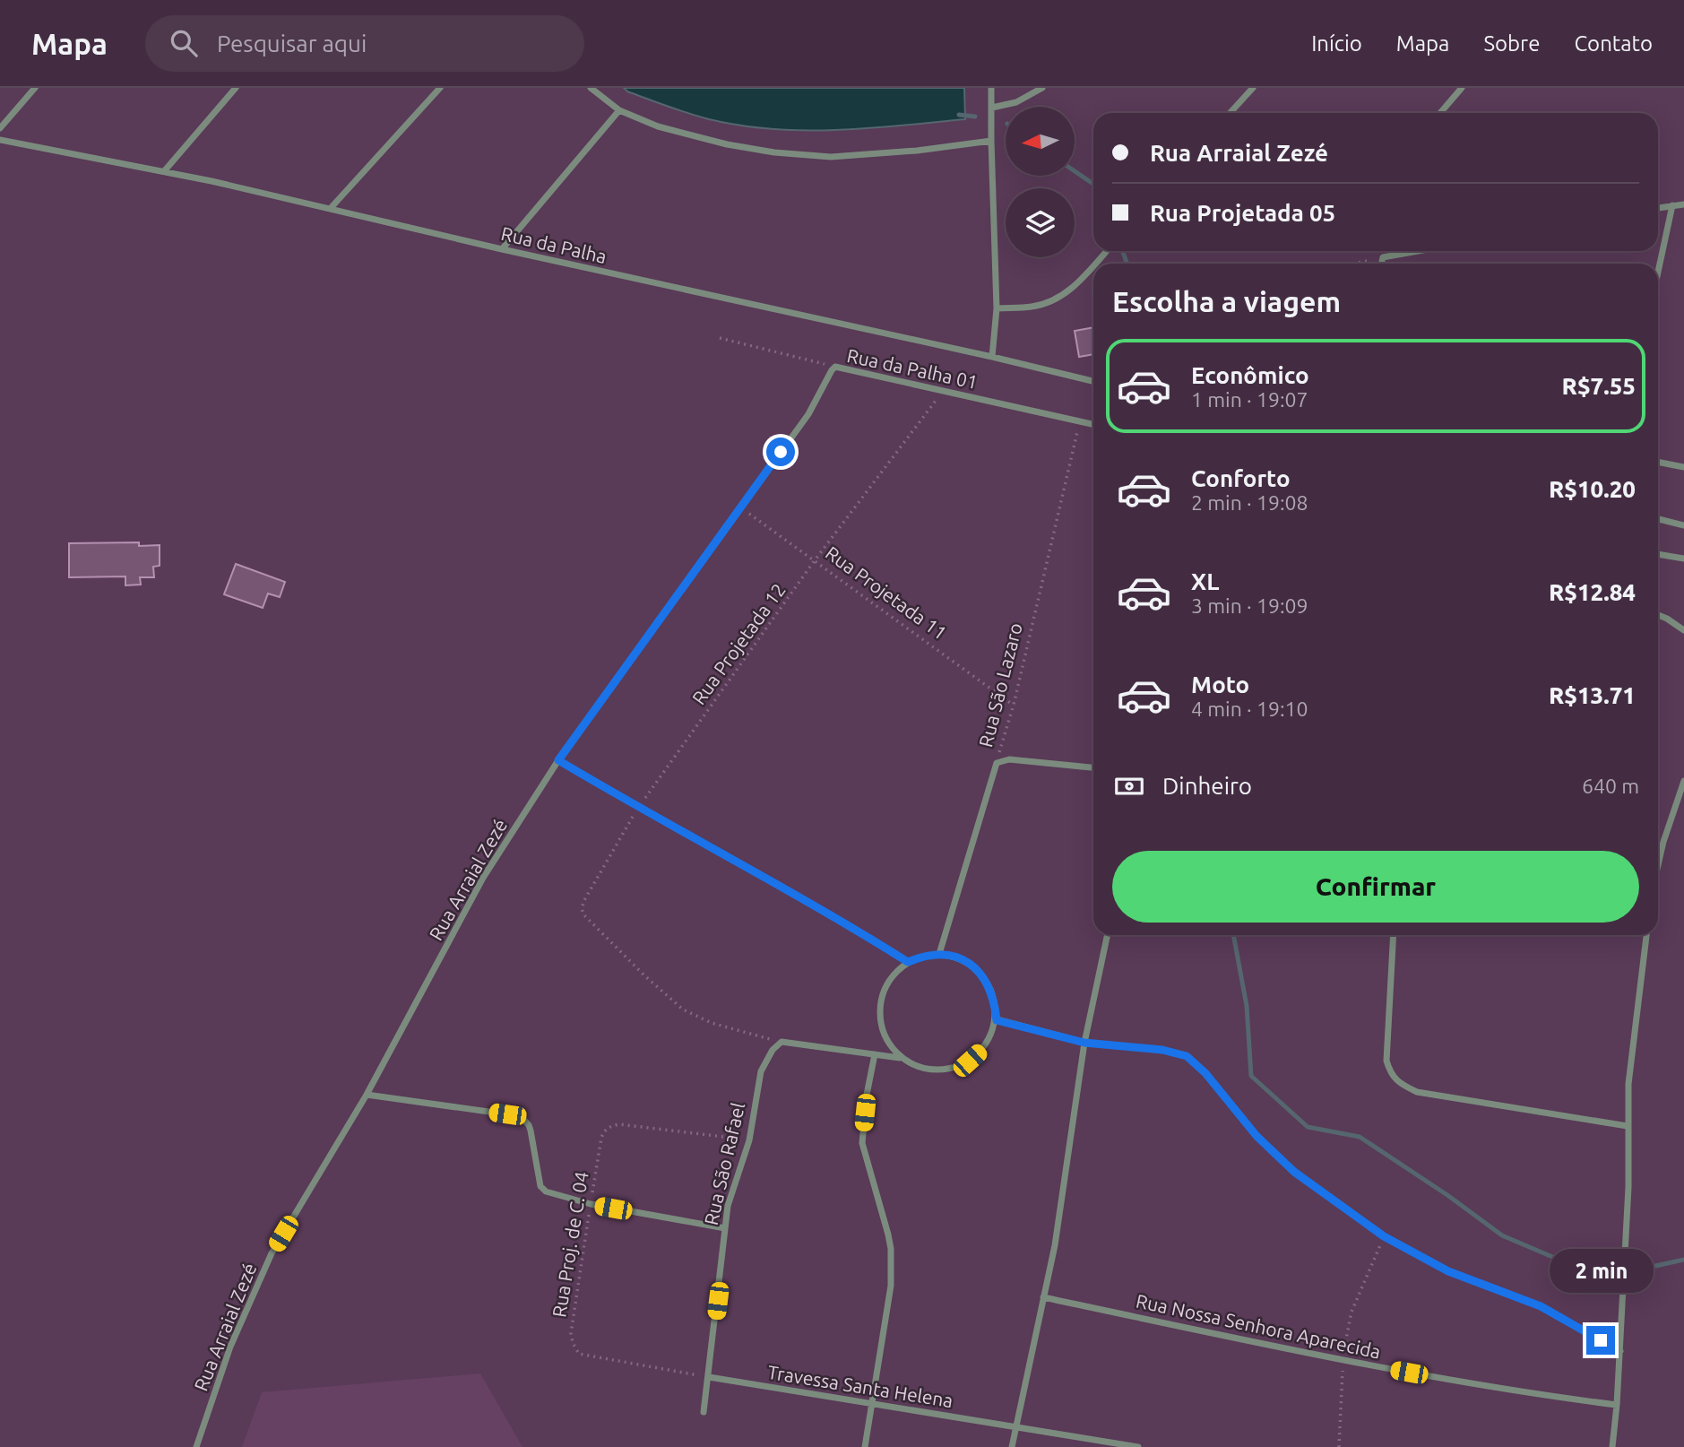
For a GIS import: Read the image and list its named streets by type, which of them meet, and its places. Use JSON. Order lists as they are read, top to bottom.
{
  "streets": {
    "street": [
      "Rua da Palha",
      "Rua da Palha 01",
      "Rua São Lazaro",
      "Rua Arraial Zezé",
      "Rua São Rafael",
      "Rua Nossa Senhora Aparecida",
      "Travessa Santa Helena"
    ],
    "path": ["Rua Projetada 11", "Rua Projetada 12", "Rua Proj. de C. 04"]
  },
  "crossings": [
    ["Rua da Palha 01", "Rua Projetada 12"],
    ["Rua da Palha 01", "Rua São Lazaro"],
    ["Rua da Palha 01", "Rua Arraial Zezé"],
    ["Rua Projetada 11", "Rua Projetada 12"],
    ["Rua Projetada 11", "Rua São Lazaro"],
    ["Rua Projetada 11", "Rua Arraial Zezé"],
    ["Rua Projetada 12", "Rua São Rafael"],
    ["Rua São Rafael", "Rua Proj. de C. 04"],
    ["Rua São Rafael", "Travessa Santa Helena"],
    ["Rua Proj. de C. 04", "Travessa Santa Helena"]
  ],
  "north": "left",
  "page": {
    "header": "Mapa",
    "search": "Pesquisar aqui",
    "nav": [
      "Início",
      "Mapa",
      "Sobre",
      "Contato"
    ],
    "banner": ["Rua Arraial Zezé", "Rua Projetada 05"],
    "heading": "Escolha a viagem",
    "list": [
      {
        "name": "Econômico",
        "note": "1 min · 19:07",
        "value": "R$7.55"
      },
      {
        "name": "Conforto",
        "note": "2 min · 19:08",
        "value": "R$10.20"
      },
      {
        "name": "XL",
        "note": "3 min · 19:09",
        "value": "R$12.84"
      },
      {
        "name": "Moto",
        "note": "4 min · 19:10",
        "value": "R$13.71"
      }
    ],
    "pay": ["Dinheiro", "640 m"],
    "buttons": "Confirmar",
    "bubble": "2 min"
  }
}
